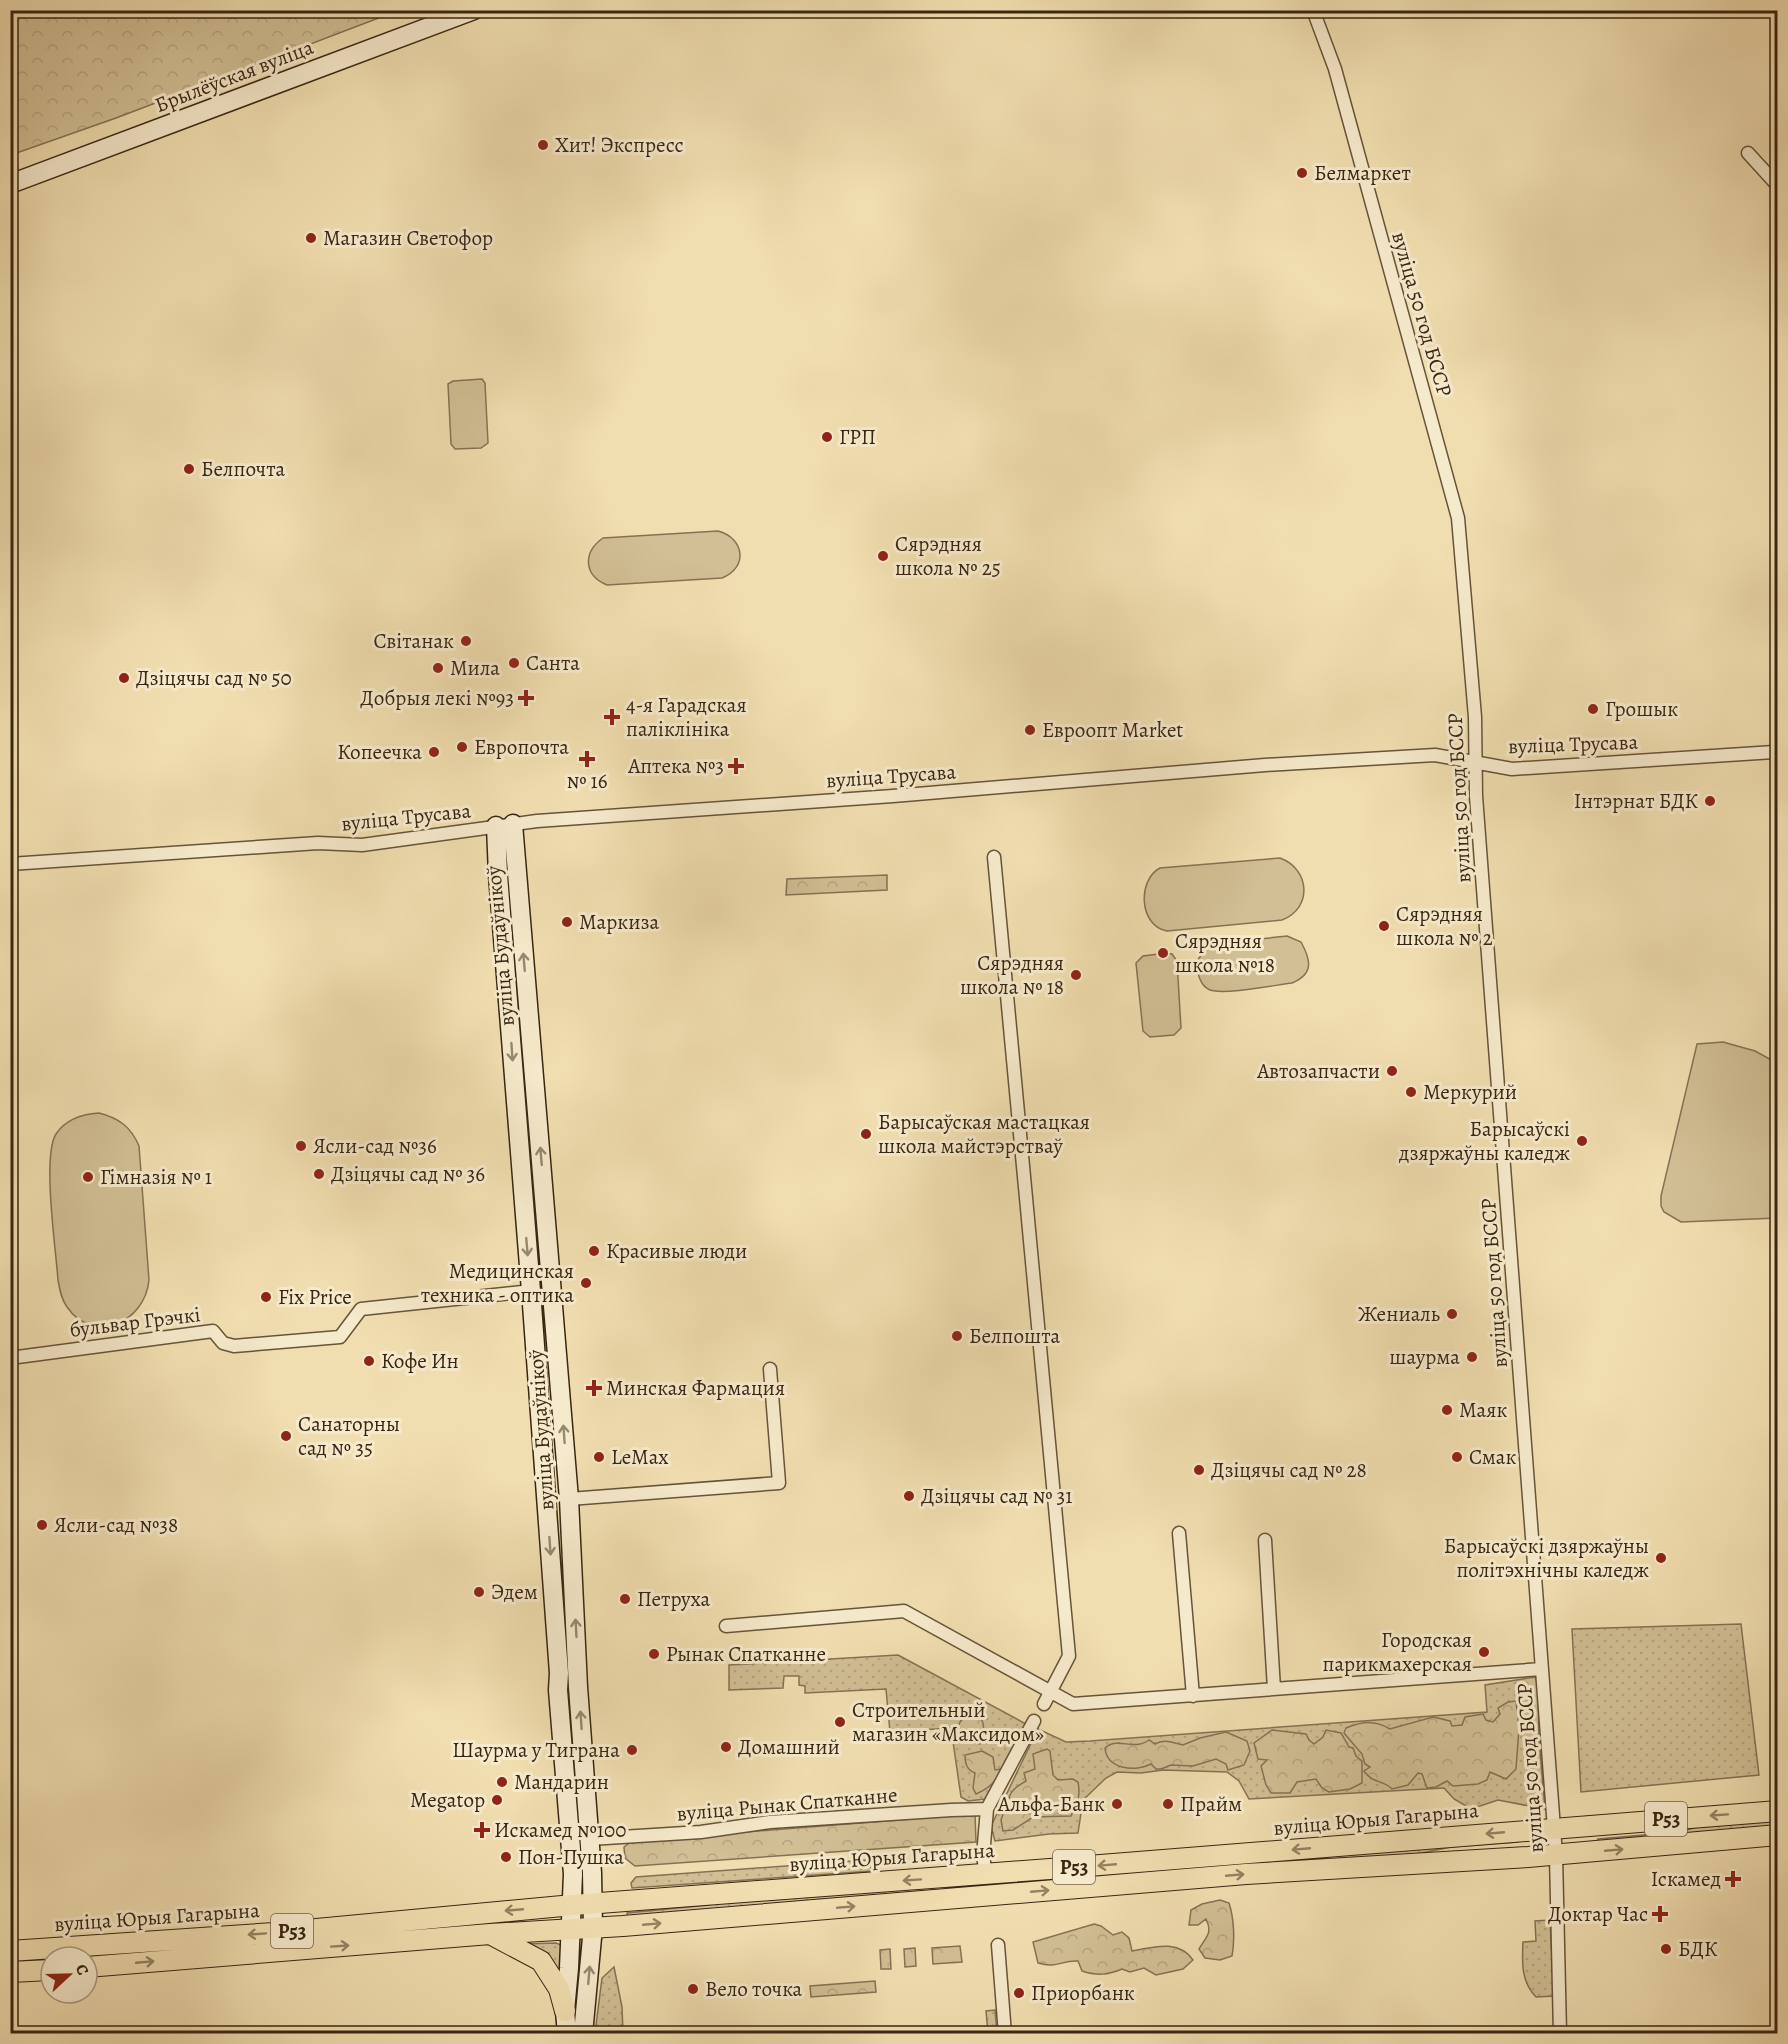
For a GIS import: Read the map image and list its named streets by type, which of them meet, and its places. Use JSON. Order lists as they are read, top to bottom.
{
  "streets": {
    "main road": ["вуліца Юрыя Гагарына", "Р53"],
    "street": [
      "Брылёўская вуліца",
      "вуліца 50 год БССР",
      "вуліца Трусава",
      "вуліца Будаўнікоў",
      "бульвар Грэчкі",
      "вуліца Рынак Спатканне"
    ]
  },
  "crossings": [
    ["вуліца 50 год БССР", "вуліца Трусава"],
    ["вуліца 50 год БССР", "вуліца Юрыя Гагарына"],
    ["вуліца Трусава", "вуліца Будаўнікоў"],
    ["вуліца Будаўнікоў", "бульвар Грэчкі"],
    ["вуліца Будаўнікоў", "вуліца Рынак Спатканне"],
    ["вуліца Будаўнікоў", "вуліца Юрыя Гагарына"]
  ],
  "places": {
    "other": [
      "Хит! Экспресс",
      "Белмаркет",
      "Магазин Светофор",
      "ГРП",
      "Белпочта",
      "Сярэдняя школа № 25",
      "Світанак",
      "Санта",
      "Мила",
      "Дзіцячы сад № 50",
      "Грошык",
      "Евроопт Market",
      "Европочта",
      "Копеечка",
      "Інтэрнат БДК",
      "Маркиза",
      "Сярэдняя школа № 2",
      "Сярэдняя школа №18",
      "Сярэдняя школа № 18",
      "Автозапчасти",
      "Меркурий",
      "Барысаўская мастацкая школа майстэрстваў",
      "Барысаўскі дзяржаўны каледж",
      "Ясли-сад №36",
      "Дзіцячы сад № 36",
      "Гімназія № 1",
      "Красивые люди",
      "Медицинская техника - оптика",
      "Fix Price",
      "Жениаль",
      "Белпошта",
      "шаурма",
      "Кофе Ин",
      "Маяк",
      "Санаторны сад № 35",
      "LeMax",
      "Смак",
      "Дзіцячы сад № 28",
      "Дзіцячы сад № 31",
      "Ясли-сад №38",
      "Барысаўскі дзяржаўны політэхнічны каледж",
      "Эдем",
      "Петруха",
      "Городская парикмахерская",
      "Рынак Спатканне",
      "Строительный магазин «Максидом»",
      "Домашний",
      "Шаурма у Тиграна",
      "Мандарин",
      "Megatop",
      "Альфа-Банк",
      "Прайм",
      "Пон-Пушка",
      "БДК",
      "Вело точка",
      "Приорбанк"
    ],
    "health": [
      "Добрыя лекі №93",
      "4-я Гарадская паліклініка",
      "№ 16",
      "Аптека №3",
      "Минская Фармация",
      "Искамед №100",
      "Іскамед",
      "Доктар Час"
    ]
  },
  "north": "right"
}
